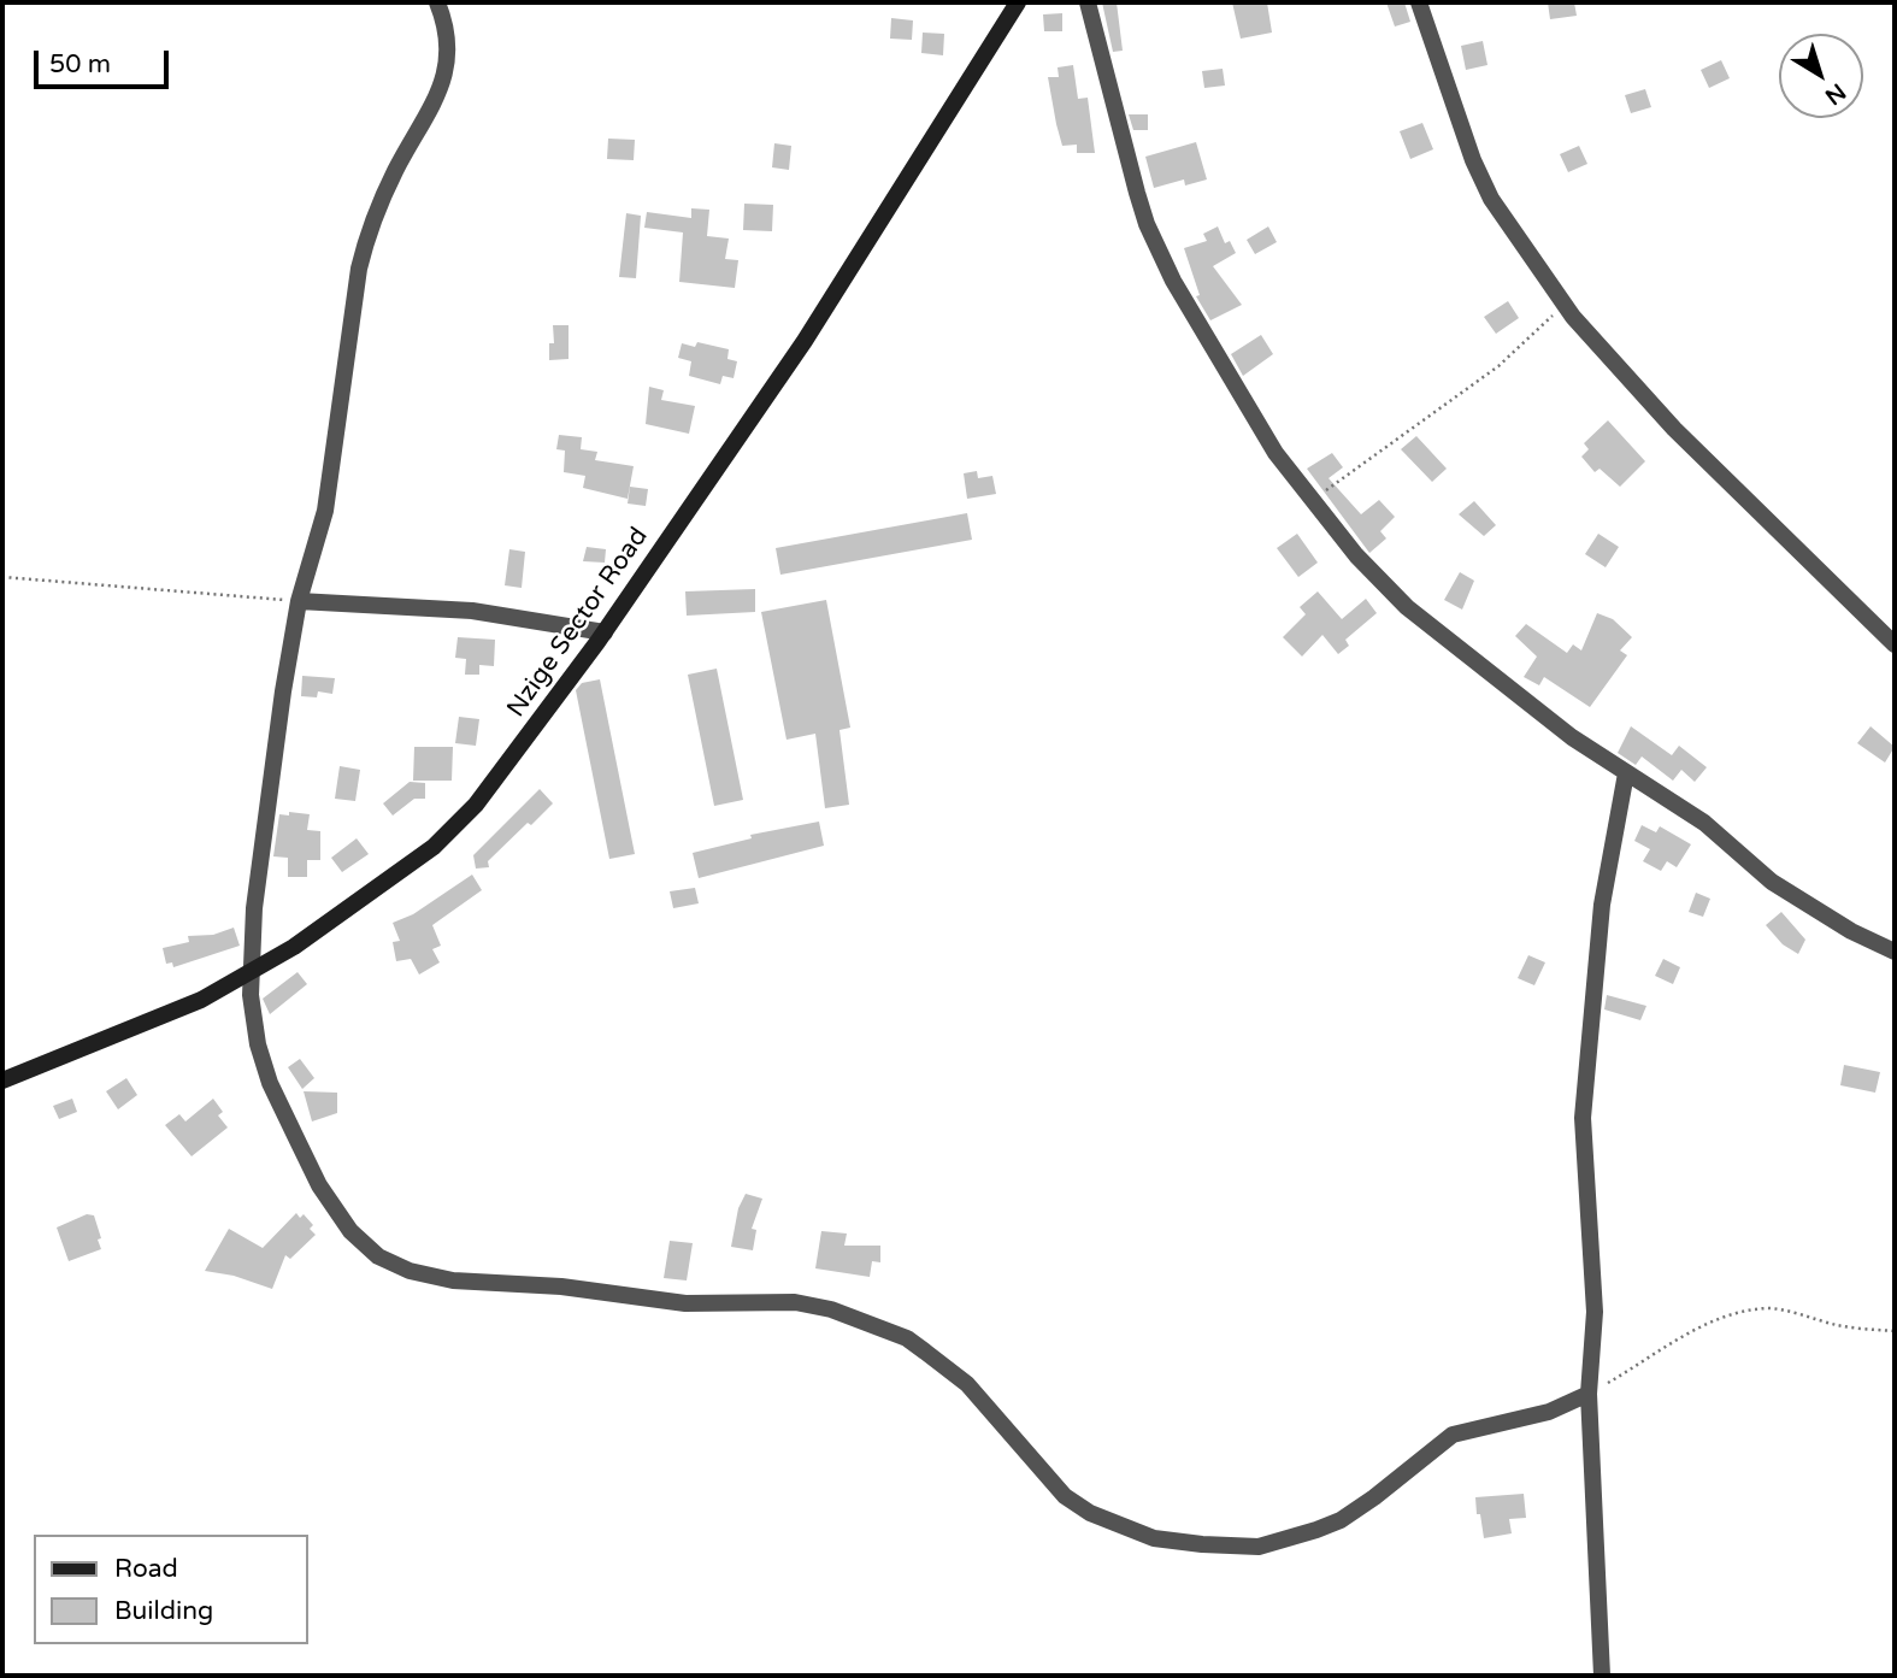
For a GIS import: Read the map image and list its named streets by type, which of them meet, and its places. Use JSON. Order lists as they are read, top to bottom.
{
  "streets": {
    "main road": ["Nzige Sector Road"]
  },
  "legend": ["Road", "Building"],
  "scale_bar": "50 m",
  "north": "bottom right"
}
